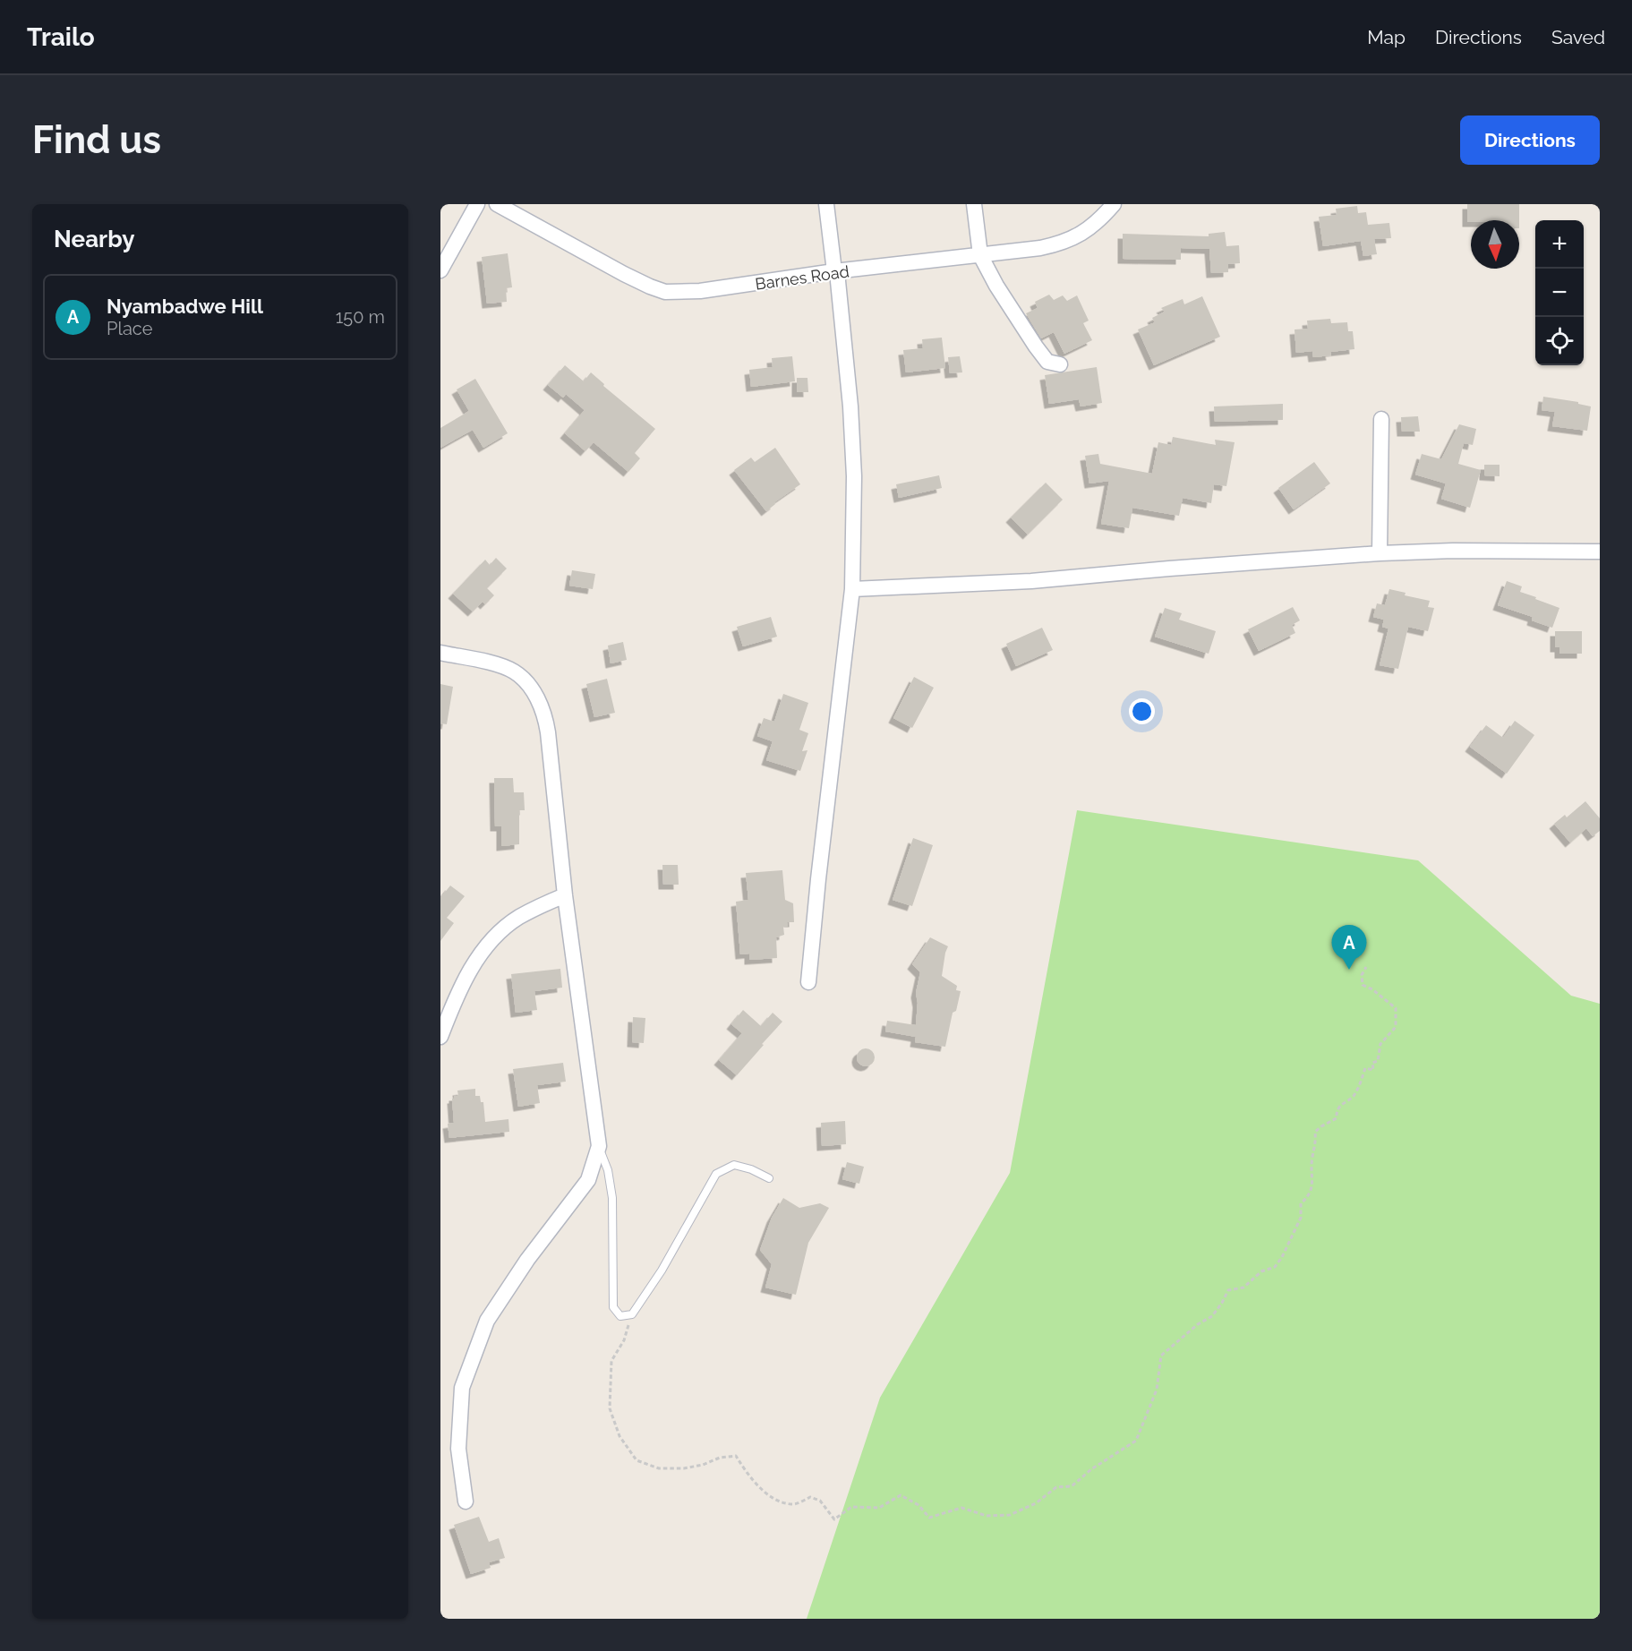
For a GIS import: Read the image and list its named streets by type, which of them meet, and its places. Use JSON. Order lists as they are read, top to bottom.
{
  "streets": {
    "street": ["Barnes Road"]
  },
  "north": "bottom",
  "page": {
    "header": "Trailo",
    "nav": ["Map", "Directions", "Saved"],
    "buttons": "Directions",
    "title": "Find us",
    "heading": "Nearby",
    "map_buttons": ["+", "−"],
    "list": [
      {
        "mark": "A",
        "name": "Nyambadwe Hill",
        "note": "Place",
        "value": "150 m"
      }
    ],
    "pins": "A"
  }
}
